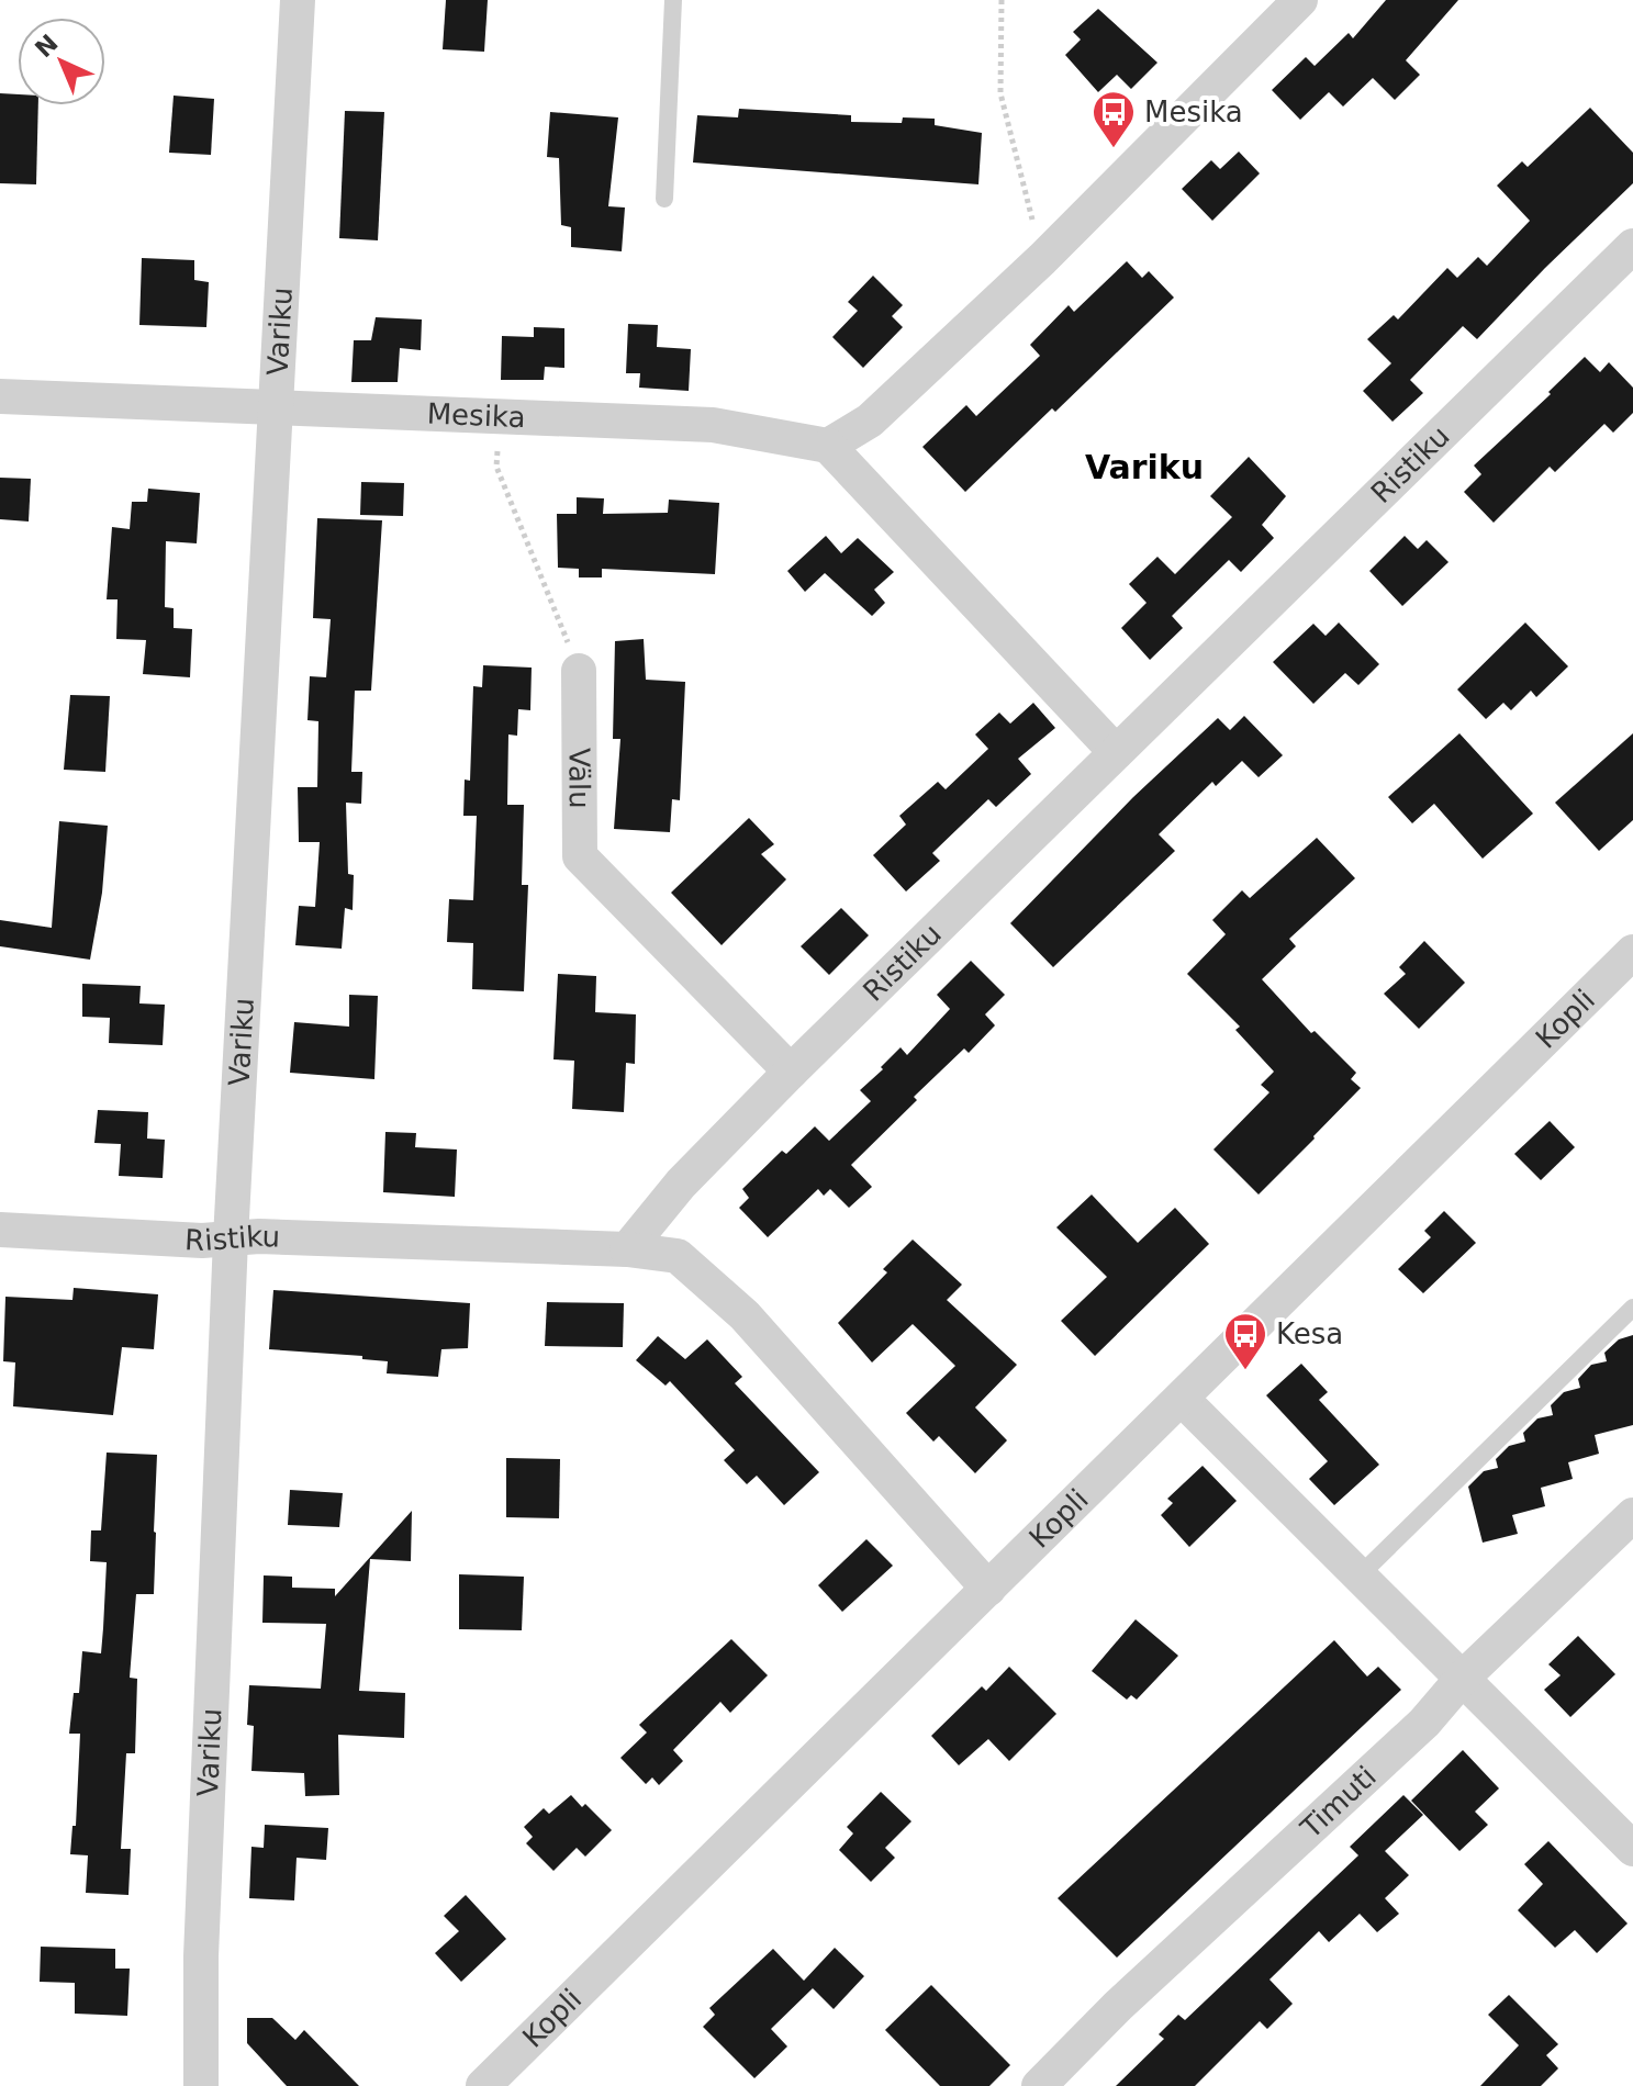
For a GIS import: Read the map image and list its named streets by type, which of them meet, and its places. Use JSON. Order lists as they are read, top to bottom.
{
  "streets": {
    "street": [
      "Variku",
      "Mesika",
      "Ristiku",
      "Välu",
      "Kopli",
      "Timuti"
    ]
  },
  "crossings": [
    ["Variku", "Mesika"],
    ["Variku", "Ristiku"],
    ["Ristiku", "Välu"]
  ],
  "districts": ["Variku"],
  "places": {
    "bus stop": ["Mesika", "Kesa"]
  },
  "north": "top left"
}
